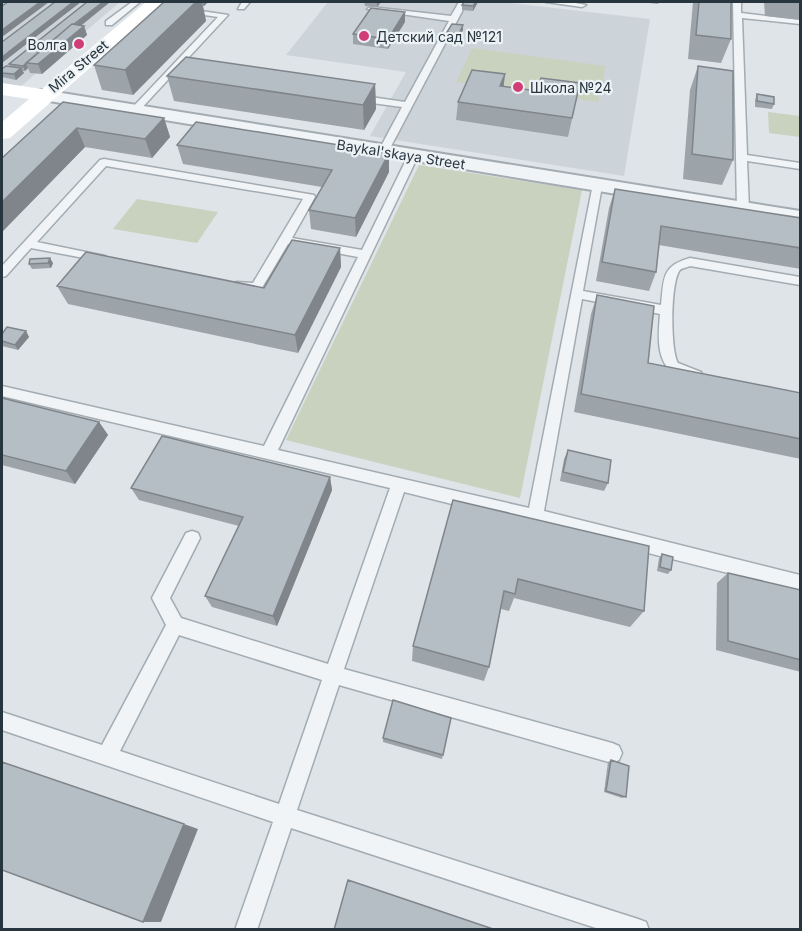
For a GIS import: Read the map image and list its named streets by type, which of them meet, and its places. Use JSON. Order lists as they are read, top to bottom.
{
  "streets": {
    "main road": ["Mira Street", "Baykal'skaya Street"]
  },
  "crossings": [
    ["Mira Street", "Baykal'skaya Street"]
  ],
  "places": ["Детский сад №121", "Волга", "Школа №24"]
}
